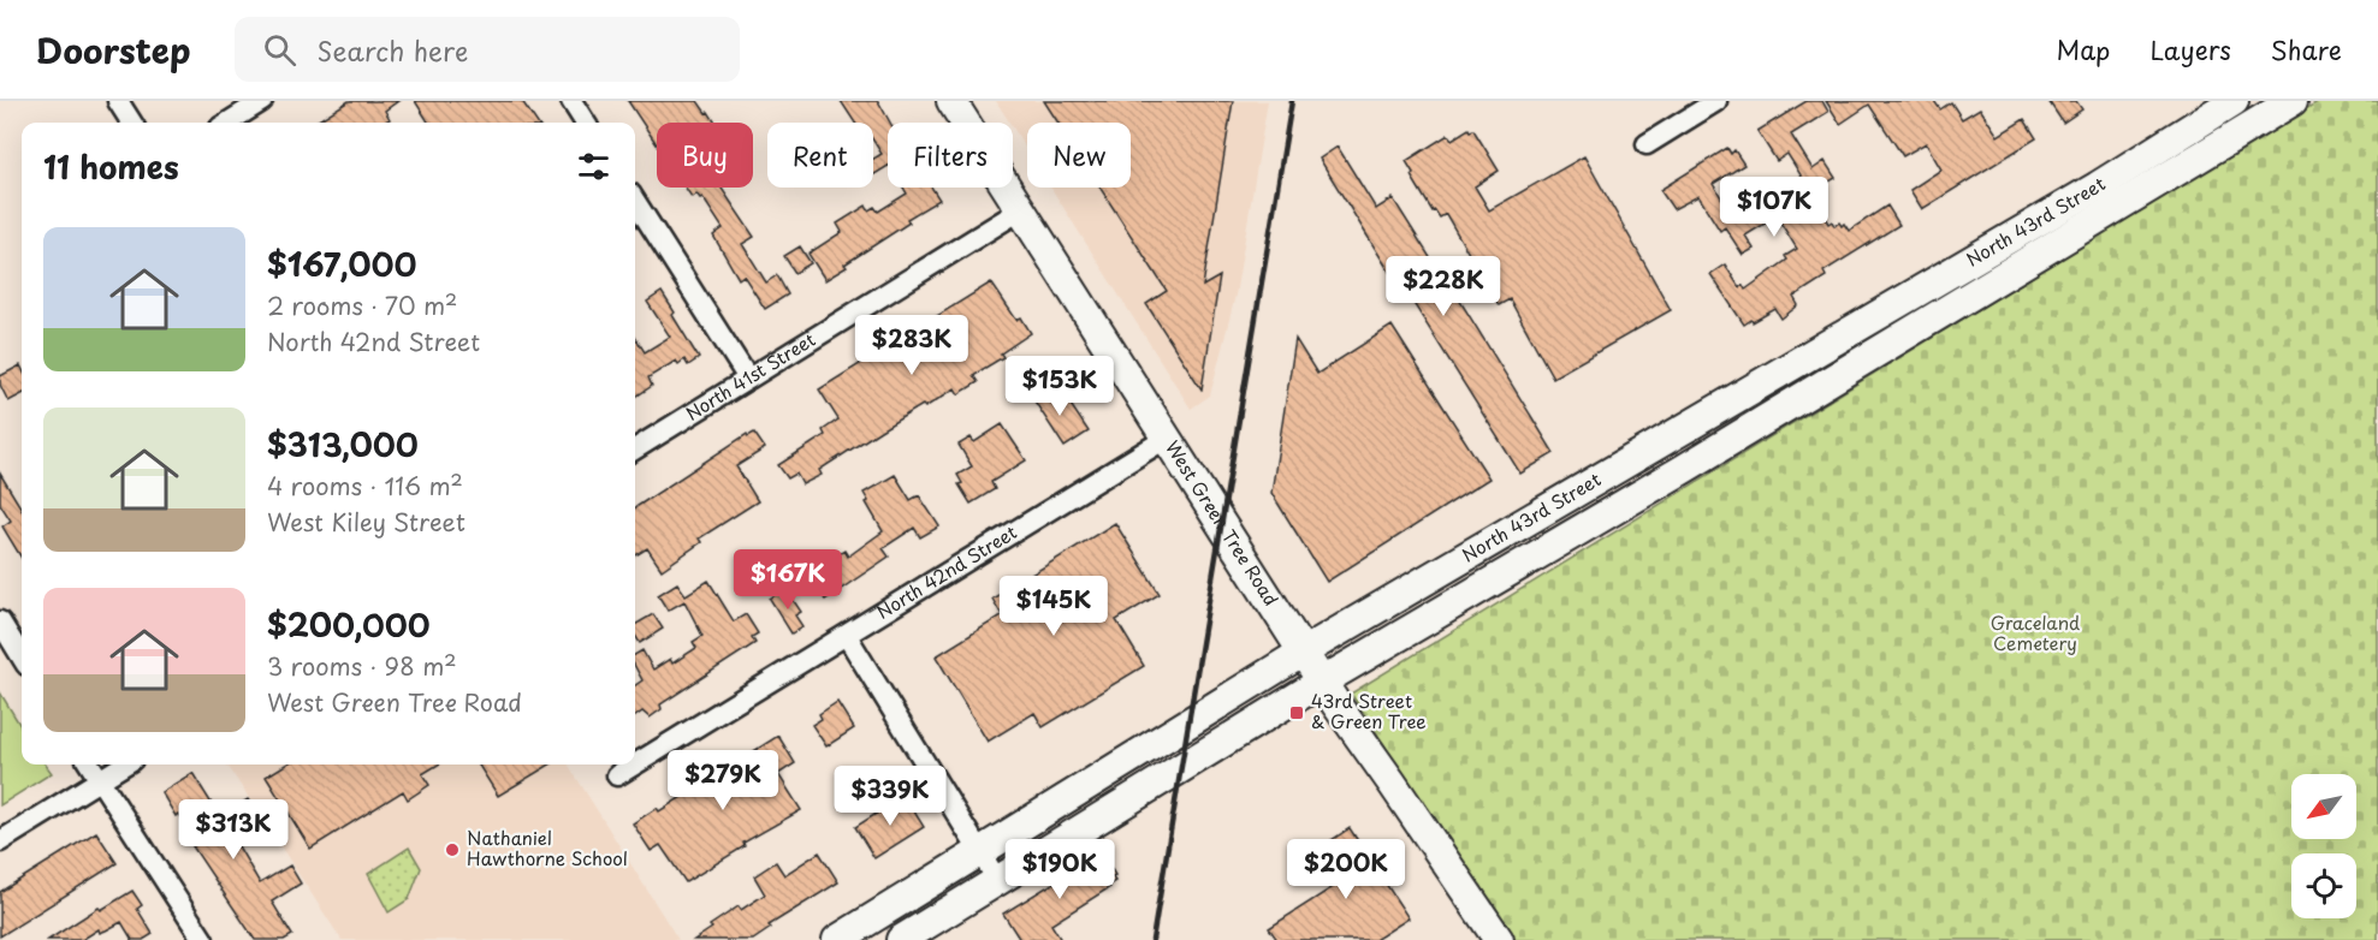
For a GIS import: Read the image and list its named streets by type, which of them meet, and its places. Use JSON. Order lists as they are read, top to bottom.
{
  "streets": {
    "main road": ["North 43rd Street", "West Green Tree Road"],
    "street": ["North 41st Street", "North 42nd Street"]
  },
  "crossings": [
    ["North 43rd Street", "West Green Tree Road"],
    ["North 41st Street", "West Green Tree Road"],
    ["West Green Tree Road", "North 42nd Street"]
  ],
  "parks": ["Graceland Cemetery"],
  "places": {
    "transit": ["43rd Street & Green Tree"],
    "other": ["Nathaniel Hawthorne School"]
  },
  "north": "bottom left",
  "page": {
    "header": "Doorstep",
    "search": "Search here",
    "nav": ["Map", "Layers", "Share"],
    "chip": [
      "Buy",
      "Rent",
      "Filters",
      "New"
    ],
    "heading": "11 homes",
    "price": [
      "$107K",
      "$228K",
      "$283K",
      "$153K",
      "$167K",
      "$145K",
      "$279K",
      "$339K",
      "$313K",
      "$190K",
      "$200K"
    ],
    "list": [
      {
        "name": "$167,000",
        "note": "2 rooms · 70 m² · North 42nd Street"
      },
      {
        "name": "$313,000",
        "note": "4 rooms · 116 m² · West Kiley Street"
      },
      {
        "name": "$200,000",
        "note": "3 rooms · 98 m² · West Green Tree Road"
      }
    ]
  }
}
